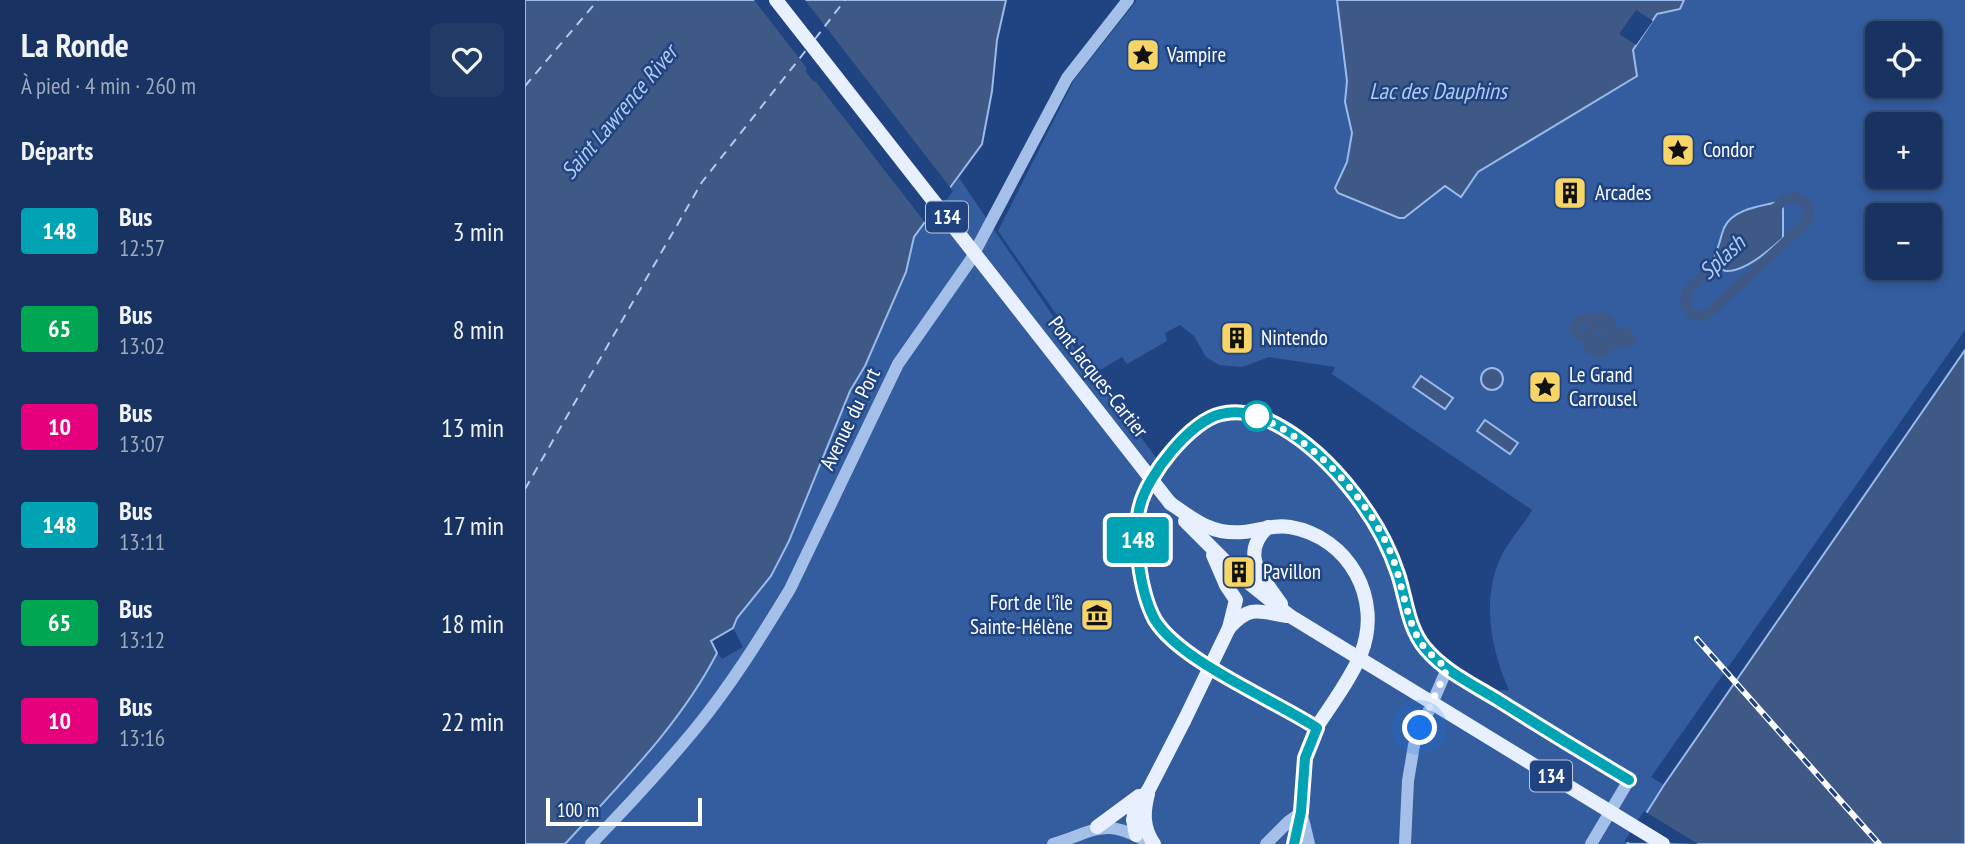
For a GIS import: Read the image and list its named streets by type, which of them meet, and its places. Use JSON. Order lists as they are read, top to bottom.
{
  "streets": {
    "main road": ["134", "Pont Jacques-Cartier"],
    "street": ["Avenue du Port"]
  },
  "water": ["Lac des Dauphins", "Saint Lawrence River", "Splash"],
  "places": {
    "place": ["Vampire", "Condor", "Le Grand Carrousel"],
    "building": ["Arcades", "Nintendo", "Pavillon"],
    "museum": ["Fort de l'île Sainte-Hélène"]
  },
  "lines": ["bus line 148"],
  "scale_bar": "100 m",
  "page": {
    "heading": [
      ["La Ronde", "À pied · 4 min · 260 m"],
      "Départs"
    ],
    "on_map": "148",
    "map_buttons": ["+", "−"],
    "list": [
      {
        "mark": "148",
        "name": "Bus",
        "note": "12:57",
        "value": "3 min"
      },
      {
        "mark": "65",
        "name": "Bus",
        "note": "13:02",
        "value": "8 min"
      },
      {
        "mark": "10",
        "name": "Bus",
        "note": "13:07",
        "value": "13 min"
      },
      {
        "mark": "148",
        "name": "Bus",
        "note": "13:11",
        "value": "17 min"
      },
      {
        "mark": "65",
        "name": "Bus",
        "note": "13:12",
        "value": "18 min"
      },
      {
        "mark": "10",
        "name": "Bus",
        "note": "13:16",
        "value": "22 min"
      }
    ],
    "scale": "100 m"
  }
}
